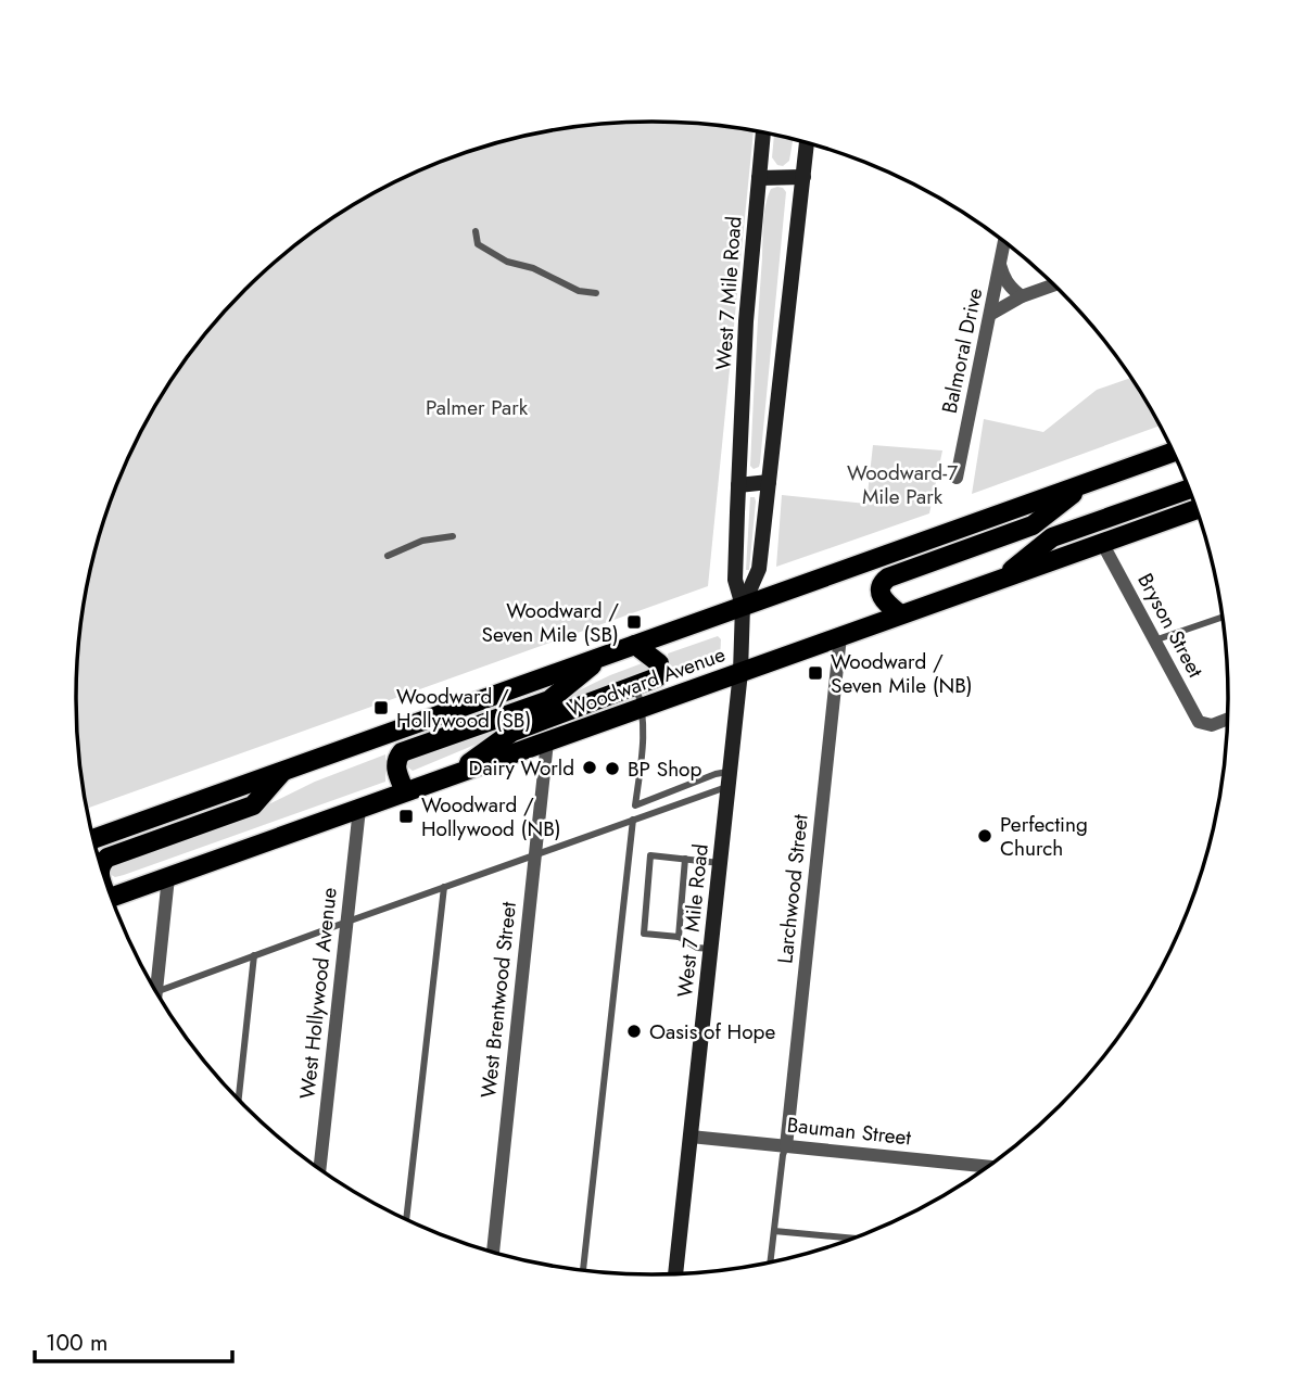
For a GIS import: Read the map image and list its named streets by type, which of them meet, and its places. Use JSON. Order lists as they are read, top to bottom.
{
  "streets": {
    "main road": ["West 7 Mile Road", "Woodward Avenue"],
    "street": [
      "Balmoral Drive",
      "Bryson Street",
      "Larchwood Street",
      "West Hollywood Avenue",
      "West Brentwood Street",
      "Bauman Street"
    ]
  },
  "crossings": [
    ["West 7 Mile Road", "Woodward Avenue"],
    ["West 7 Mile Road", "Bauman Street"],
    ["Bryson Street", "Woodward Avenue"],
    ["Woodward Avenue", "Larchwood Street"],
    ["Woodward Avenue", "West Hollywood Avenue"],
    ["Woodward Avenue", "West Brentwood Street"],
    ["Larchwood Street", "Bauman Street"]
  ],
  "parks": ["Palmer Park", "Woodward-7 Mile Park"],
  "places": {
    "transit": [
      "Woodward / Seven Mile (SB)",
      "Woodward / Seven Mile (NB)",
      "Woodward / Hollywood (SB)",
      "Woodward / Hollywood (NB)"
    ],
    "other": [
      "Dairy World",
      "BP Shop",
      "Perfecting Church",
      "Oasis of Hope"
    ]
  },
  "scale_bar": "100 m"
}
